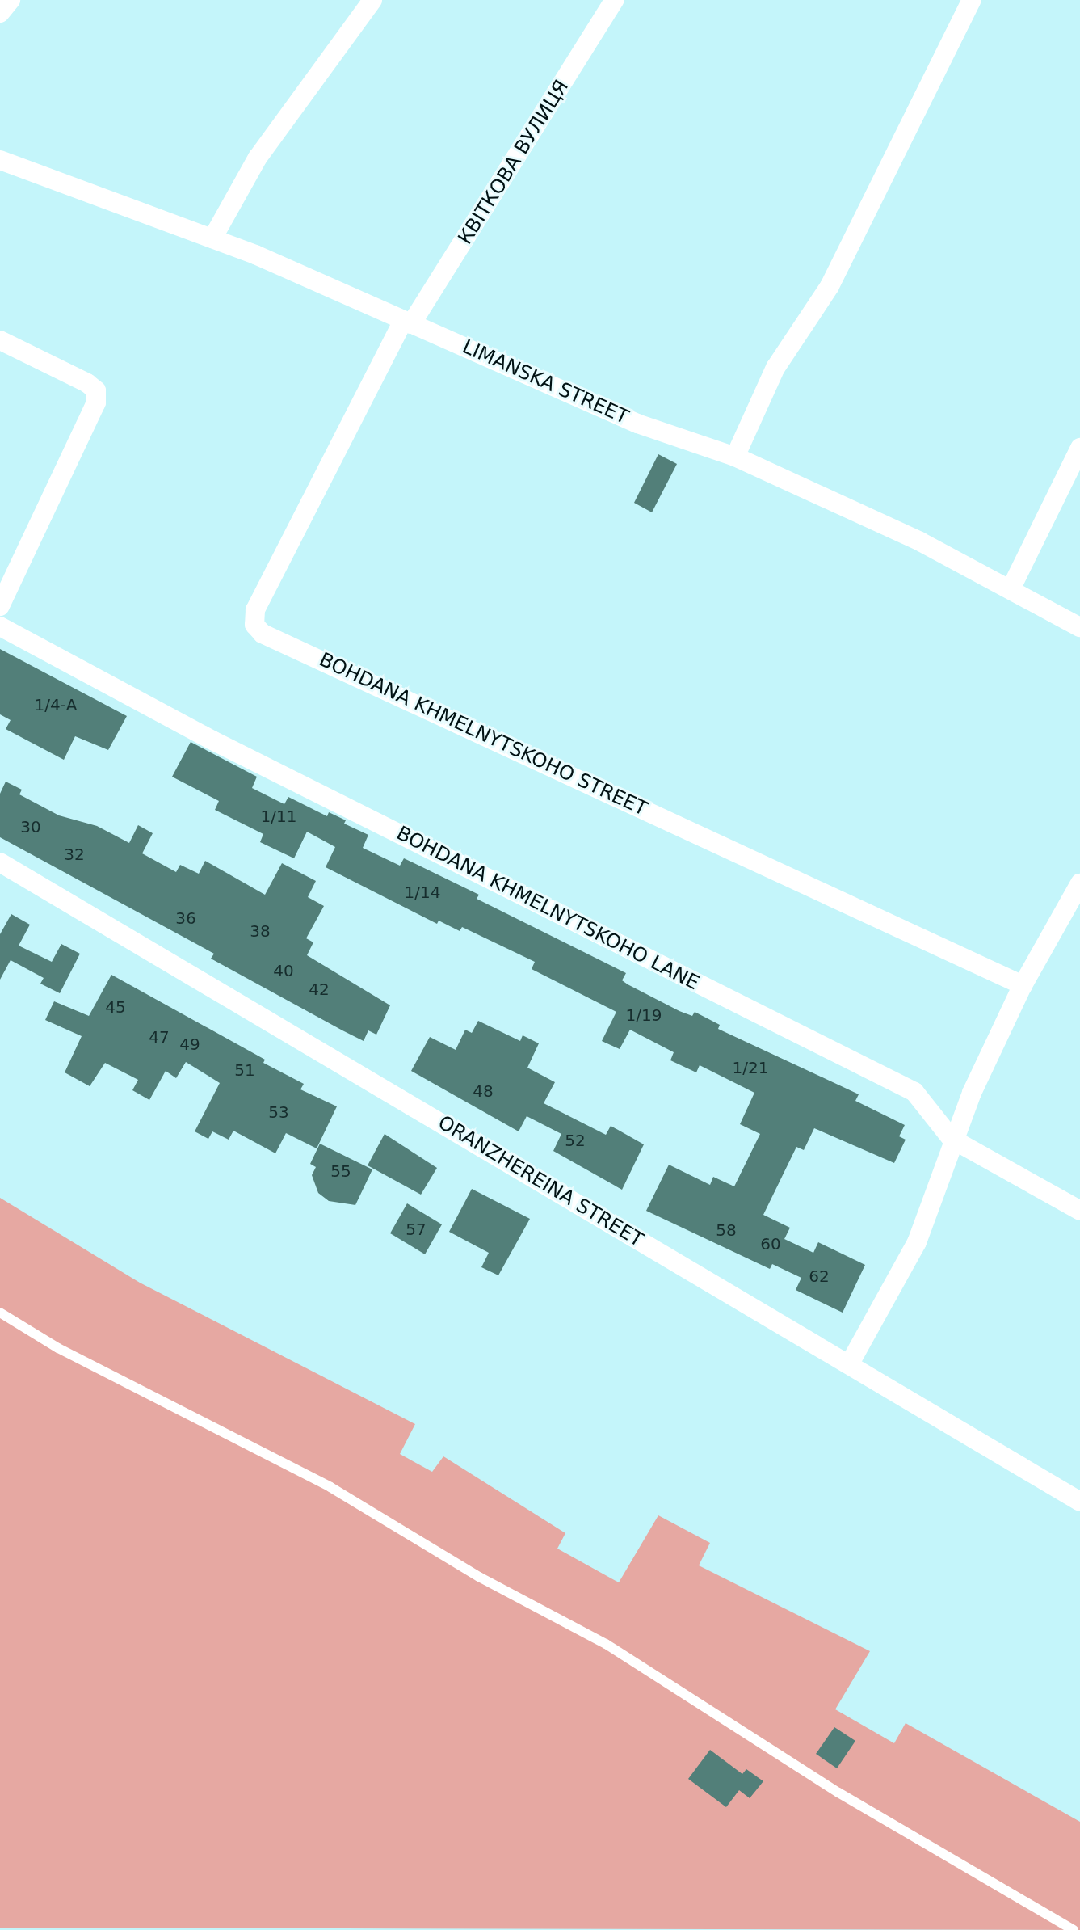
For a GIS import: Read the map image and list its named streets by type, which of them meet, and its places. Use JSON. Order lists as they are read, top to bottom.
{
  "streets": {
    "street": [
      "КВІТКОВА ВУЛИЦЯ",
      "LIMANSKA STREET",
      "BOHDANA KHMELNYTSKOHO STREET",
      "BOHDANA KHMELNYTSKOHO LANE",
      "ORANZHEREINA STREET"
    ]
  },
  "crossings": [
    ["КВІТКОВА ВУЛИЦЯ", "LIMANSKA STREET"],
    ["КВІТКОВА ВУЛИЦЯ", "BOHDANA KHMELNYTSKOHO STREET"],
    ["LIMANSKA STREET", "BOHDANA KHMELNYTSKOHO STREET"]
  ],
  "house_numbers": [
    "1/4-А",
    "1/11",
    "30",
    "32",
    "1/14",
    "36",
    "38",
    "40",
    "42",
    "45",
    "1/19",
    "47",
    "49",
    "1/21",
    "51",
    "48",
    "53",
    "52",
    "55",
    "57",
    "58",
    "60",
    "62"
  ]
}
